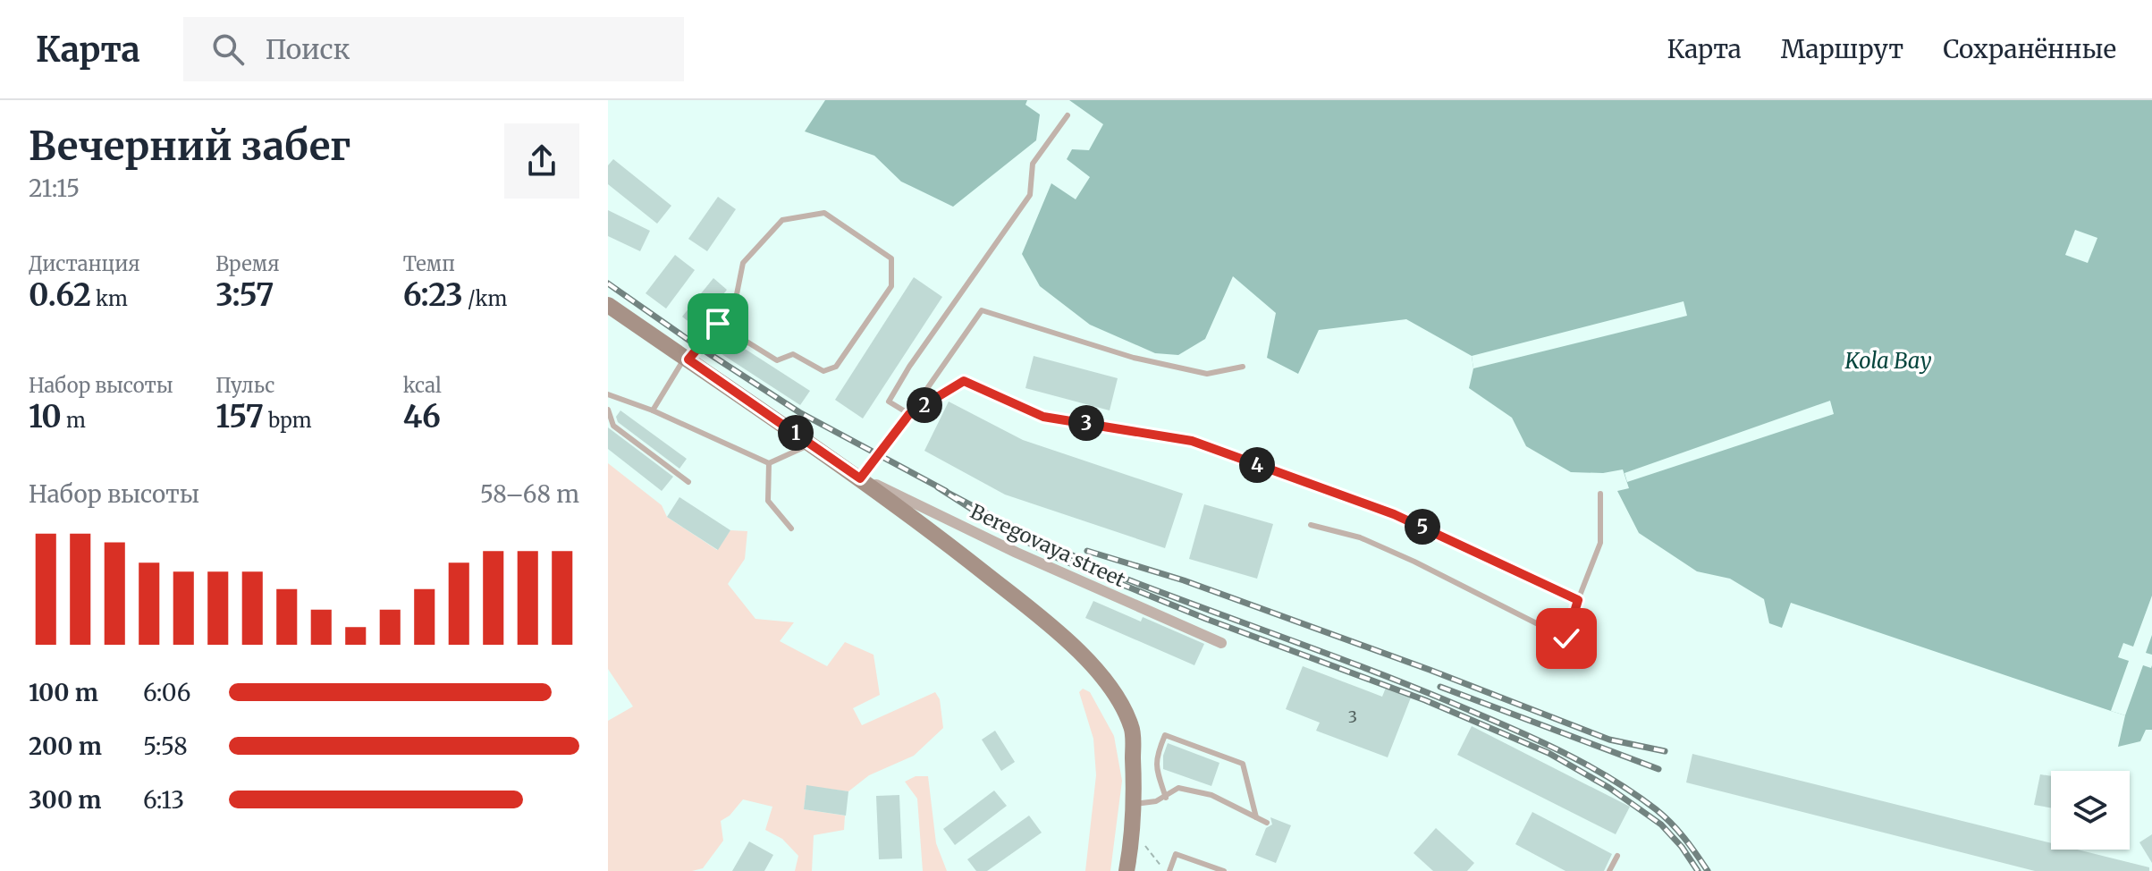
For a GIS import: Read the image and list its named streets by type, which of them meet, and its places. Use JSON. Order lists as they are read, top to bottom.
{
  "streets": {
    "street": ["Beregovaya street"]
  },
  "water": ["Kola Bay"],
  "house_numbers": ["3"],
  "page": {
    "header": "Карта",
    "search": "Поиск",
    "nav": ["Карта", "Маршрут", "Сохранённые"],
    "heading": ["Вечерний забег", "21:15"],
    "stats": [
      ["Дистанция", "0.62 km"],
      ["Время", "3:57"],
      ["Темп", "6:23 /km"],
      ["Набор высоты", "10 m"],
      ["Пульс", "157 bpm"],
      ["kcal", "46"]
    ],
    "pins": [
      "2",
      "3",
      "1",
      "4",
      "5"
    ],
    "chart": ["Набор высоты", "58–68 m"],
    "list": [
      {
        "name": "100 m",
        "note": "6:06"
      },
      {
        "name": "200 m",
        "note": "5:58"
      },
      {
        "name": "300 m",
        "note": "6:13"
      }
    ]
  }
}
